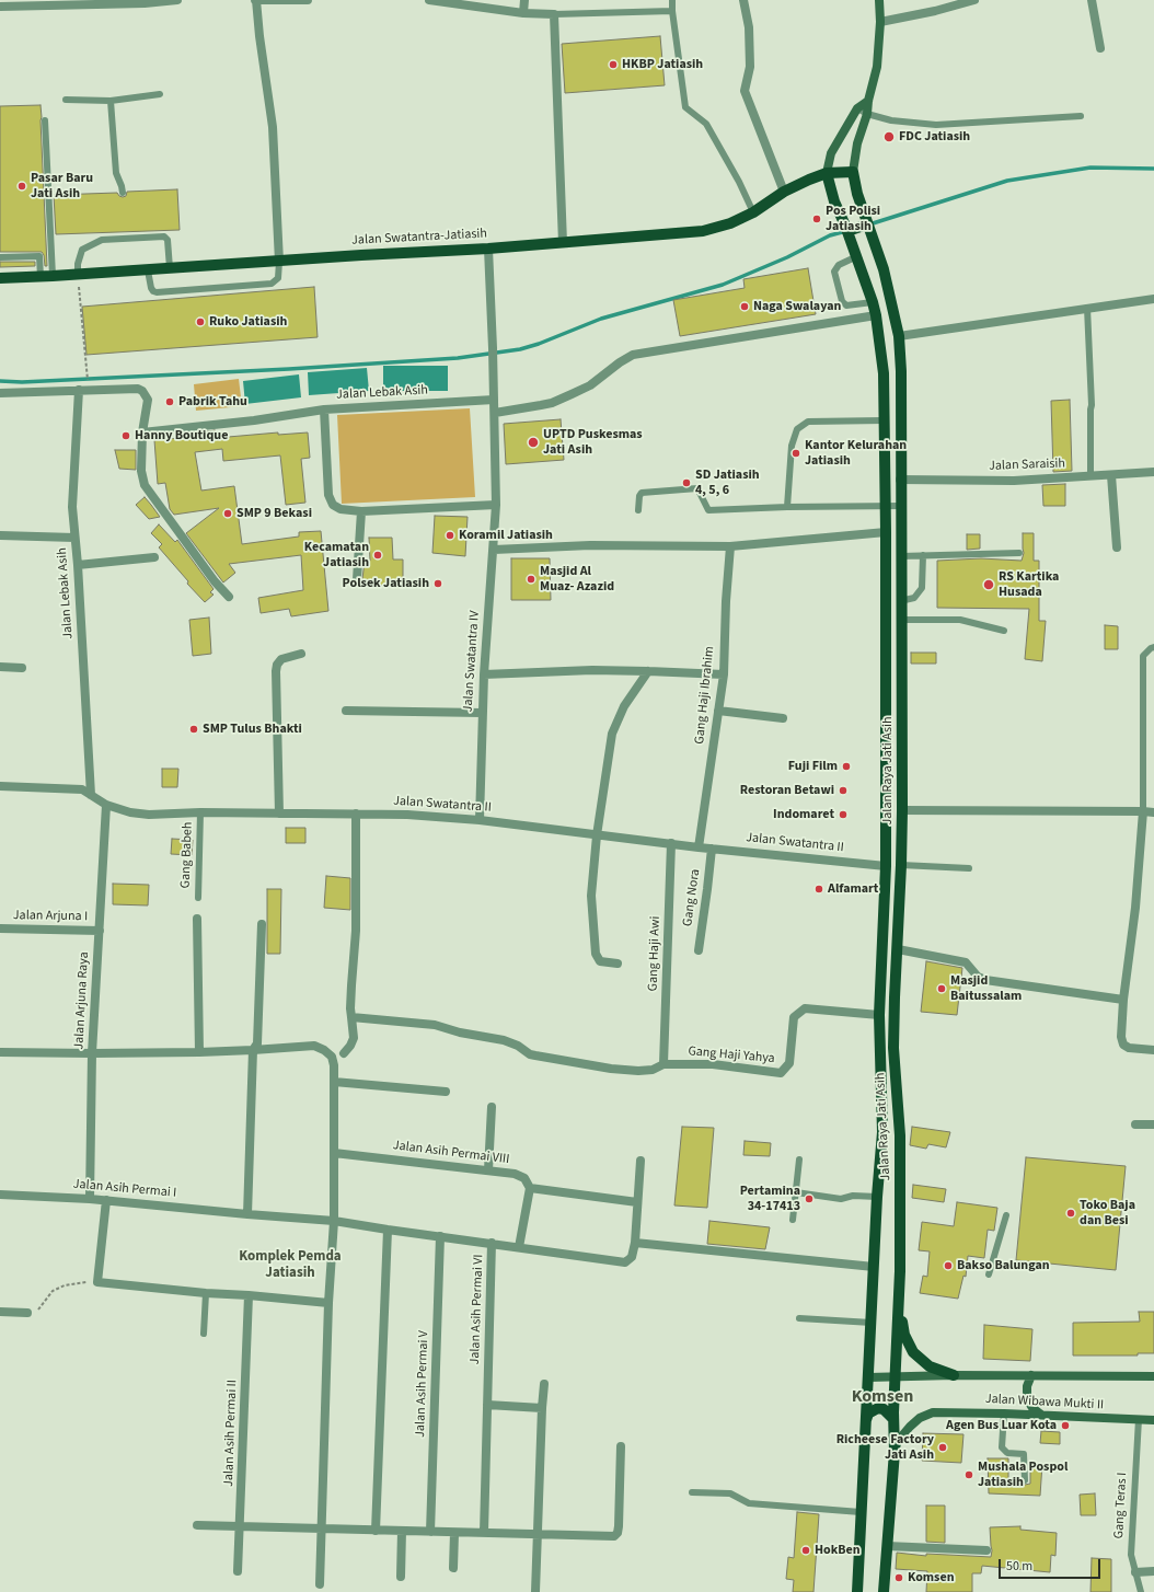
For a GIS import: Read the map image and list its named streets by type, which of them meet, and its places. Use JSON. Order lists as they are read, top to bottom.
{
  "streets": {
    "main road": ["Jalan Swatantra-Jatiasih", "Jalan Raya Jati Asih", "Jalan Wibawa Mukti II"],
    "street": [
      "Jalan Lebak Asih",
      "Jalan Saraisih",
      "Jalan Swatantra IV",
      "Gang Haji Ibrahim",
      "Jalan Swatantra II",
      "Gang Nora",
      "Jalan Arjuna I",
      "Gang Haji Awi",
      "Jalan Arjuna Raya",
      "Gang Haji Yahya",
      "Jalan Asih Permai VIII",
      "Jalan Asih Permai I",
      "Jalan Asih Permai VI",
      "Jalan Asih Permai V",
      "Jalan Asih Permai II"
    ],
    "lane": ["Gang Babeh", "Gang Teras I"]
  },
  "crossings": [
    ["Jalan Swatantra-Jatiasih", "Jalan Swatantra IV"],
    ["Jalan Swatantra-Jatiasih", "Jalan Raya Jati Asih"],
    ["Jalan Lebak Asih", "Jalan Swatantra IV"],
    ["Jalan Lebak Asih", "Jalan Swatantra II"],
    ["Jalan Saraisih", "Jalan Raya Jati Asih"],
    ["Jalan Swatantra IV", "Jalan Swatantra II"],
    ["Gang Haji Ibrahim", "Jalan Swatantra II"],
    ["Jalan Raya Jati Asih", "Jalan Swatantra II"],
    ["Jalan Raya Jati Asih", "Gang Haji Yahya"],
    ["Jalan Raya Jati Asih", "Jalan Wibawa Mukti II"],
    ["Jalan Swatantra II", "Gang Babeh"],
    ["Jalan Swatantra II", "Gang Nora"],
    ["Jalan Swatantra II", "Gang Haji Awi"],
    ["Jalan Swatantra II", "Jalan Arjuna Raya"],
    ["Jalan Arjuna I", "Jalan Arjuna Raya"],
    ["Gang Haji Awi", "Gang Haji Yahya"],
    ["Jalan Arjuna Raya", "Jalan Asih Permai I"],
    ["Jalan Wibawa Mukti II", "Gang Teras I"]
  ],
  "districts": ["Komplek Pemda Jatiasih", "Komsen"],
  "places": [
    "HKBP Jatiasih",
    "FDC Jatiasih",
    "Pasar Baru Jati Asih",
    "Pos Polisi Jatiasih",
    "Naga Swalayan",
    "Ruko Jatiasih",
    "Pabrik Tahu",
    "Hanny Boutique",
    "UPTD Puskesmas Jati Asih",
    "Kantor Kelurahan Jatiasih",
    "SD Jatiasih 4, 5, 6",
    "SMP 9 Bekasi",
    "Koramil Jatiasih",
    "Kecamatan Jatiasih",
    "Masjid Al Muaz- Azazid",
    "Polsek Jatiasih",
    "RS Kartika Husada",
    "SMP Tulus Bhakti",
    "Fuji Film",
    "Restoran Betawi",
    "Indomaret",
    "Alfamart",
    "Masjid Baitussalam",
    "Pertamina 34-17413",
    "Toko Baja dan Besi",
    "Bakso Balungan",
    "Agen Bus Luar Kota",
    "Richeese Factory Jati Asih",
    "Mushala Pospol Jatiasih",
    "HokBen",
    "Komsen"
  ],
  "scale_bar": "50 m"
}
